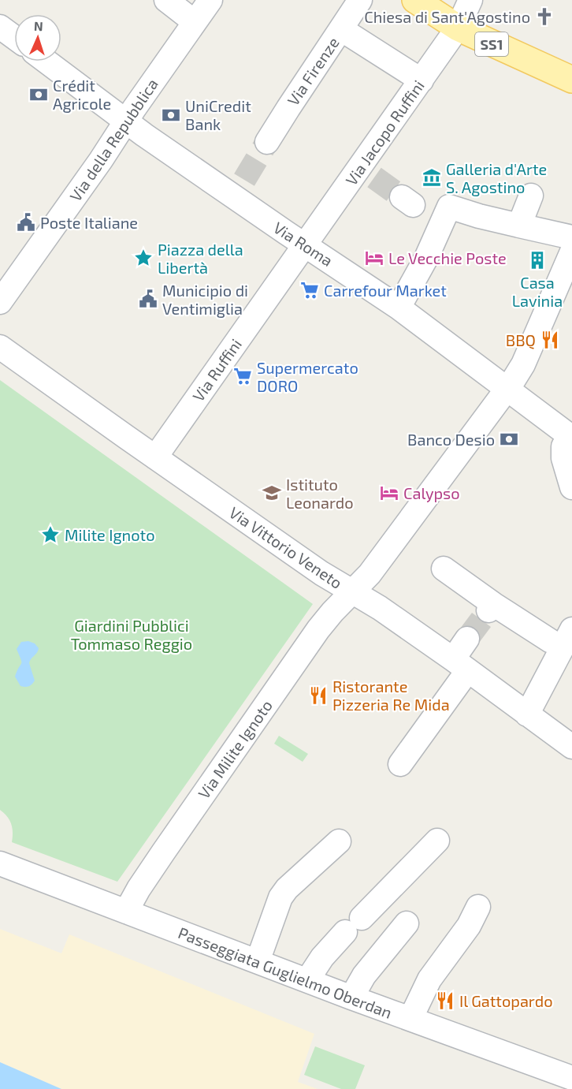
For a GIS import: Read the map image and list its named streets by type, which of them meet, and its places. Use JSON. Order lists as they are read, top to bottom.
{
  "streets": {
    "main road": ["SS1"],
    "street": [
      "Via Firenze",
      "Via Jacopo Ruffini",
      "Via della Repubblica",
      "Via Roma",
      "Via Ruffini",
      "Via Vittorio Veneto",
      "Via Milite Ignoto",
      "Passeggiata Guglielmo Oberdan"
    ]
  },
  "crossings": [
    ["SS1", "Via Jacopo Ruffini"],
    ["Via Jacopo Ruffini", "Via Roma"],
    ["Via Jacopo Ruffini", "Via Ruffini"],
    ["Via della Repubblica", "Via Roma"],
    ["Via Roma", "Via Ruffini"],
    ["Via Roma", "Via Milite Ignoto"],
    ["Via Ruffini", "Via Vittorio Veneto"],
    ["Via Vittorio Veneto", "Via Milite Ignoto"],
    ["Via Milite Ignoto", "Passeggiata Guglielmo Oberdan"]
  ],
  "parks": ["Giardini Pubblici Tommaso Reggio"],
  "places": {
    "church": ["Chiesa di Sant'Agostino"],
    "bank": ["Crédit Agricole", "UniCredit Bank", "Banco Desio"],
    "museum": ["Galleria d'Arte S. Agostino"],
    "public building": ["Poste Italiane", "Municipio di Ventimiglia"],
    "place": ["Piazza della Libertà", "Milite Ignoto"],
    "hotel": ["Le Vecchie Poste", "Calypso"],
    "building": ["Casa Lavinia"],
    "supermarket": ["Carrefour Market", "Supermercato DORO"],
    "restaurant": ["BBQ", "Ristorante Pizzeria Re Mida", "Il Gattopardo"],
    "school or university": ["Istituto Leonardo"]
  },
  "north": "top"
}
